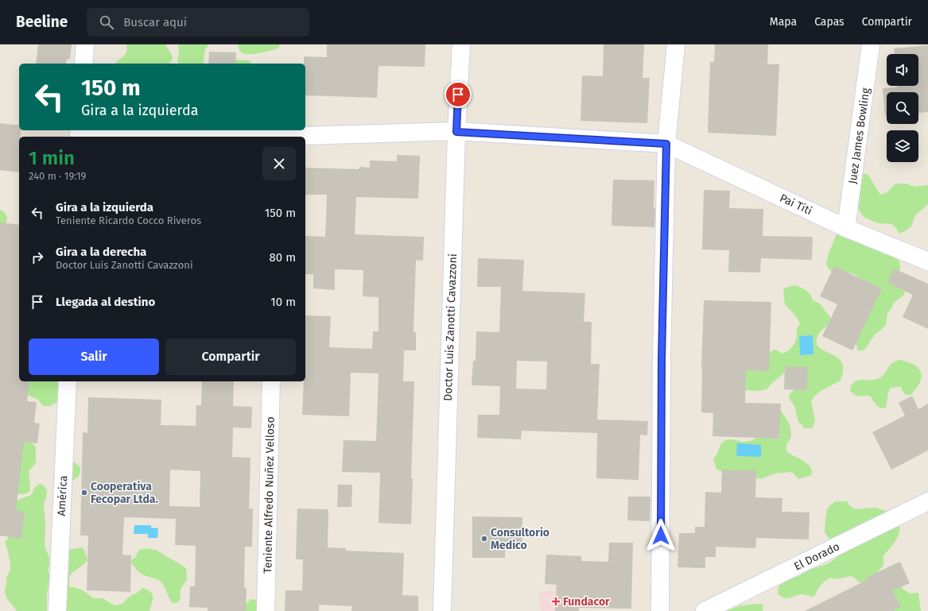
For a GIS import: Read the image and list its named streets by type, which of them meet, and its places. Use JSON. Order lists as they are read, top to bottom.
{
  "streets": {
    "street": [
      "Juez James Bowling",
      "Pai Titi",
      "Doctor Luis Zanotti Cavazzoni",
      "Teniente Alfredo Nuñez Velloso",
      "América",
      "El Dorado"
    ]
  },
  "crossings": [
    ["Juez James Bowling", "Pai Titi"]
  ],
  "places": {
    "other": ["Cooperativa Fecopar Ltda.", "Consultorio Medico"],
    "health": ["Fundacor"]
  },
  "page": {
    "header": "Beeline",
    "search": "Buscar aquí",
    "nav": ["Mapa", "Capas", "Compartir"],
    "turn": ["150 m", "Gira a la izquierda"],
    "heading": ["1 min", "240 m · 19:19"],
    "list": [
      {
        "name": "Gira a la izquierda",
        "note": "Teniente Ricardo Cocco Riveros",
        "value": "150 m"
      },
      {
        "name": "Gira a la derecha",
        "note": "Doctor Luis Zanotti Cavazzoni",
        "value": "80 m"
      },
      {
        "name": "Llegada al destino",
        "value": "10 m"
      }
    ],
    "buttons": ["Salir", "Compartir"]
  }
}
